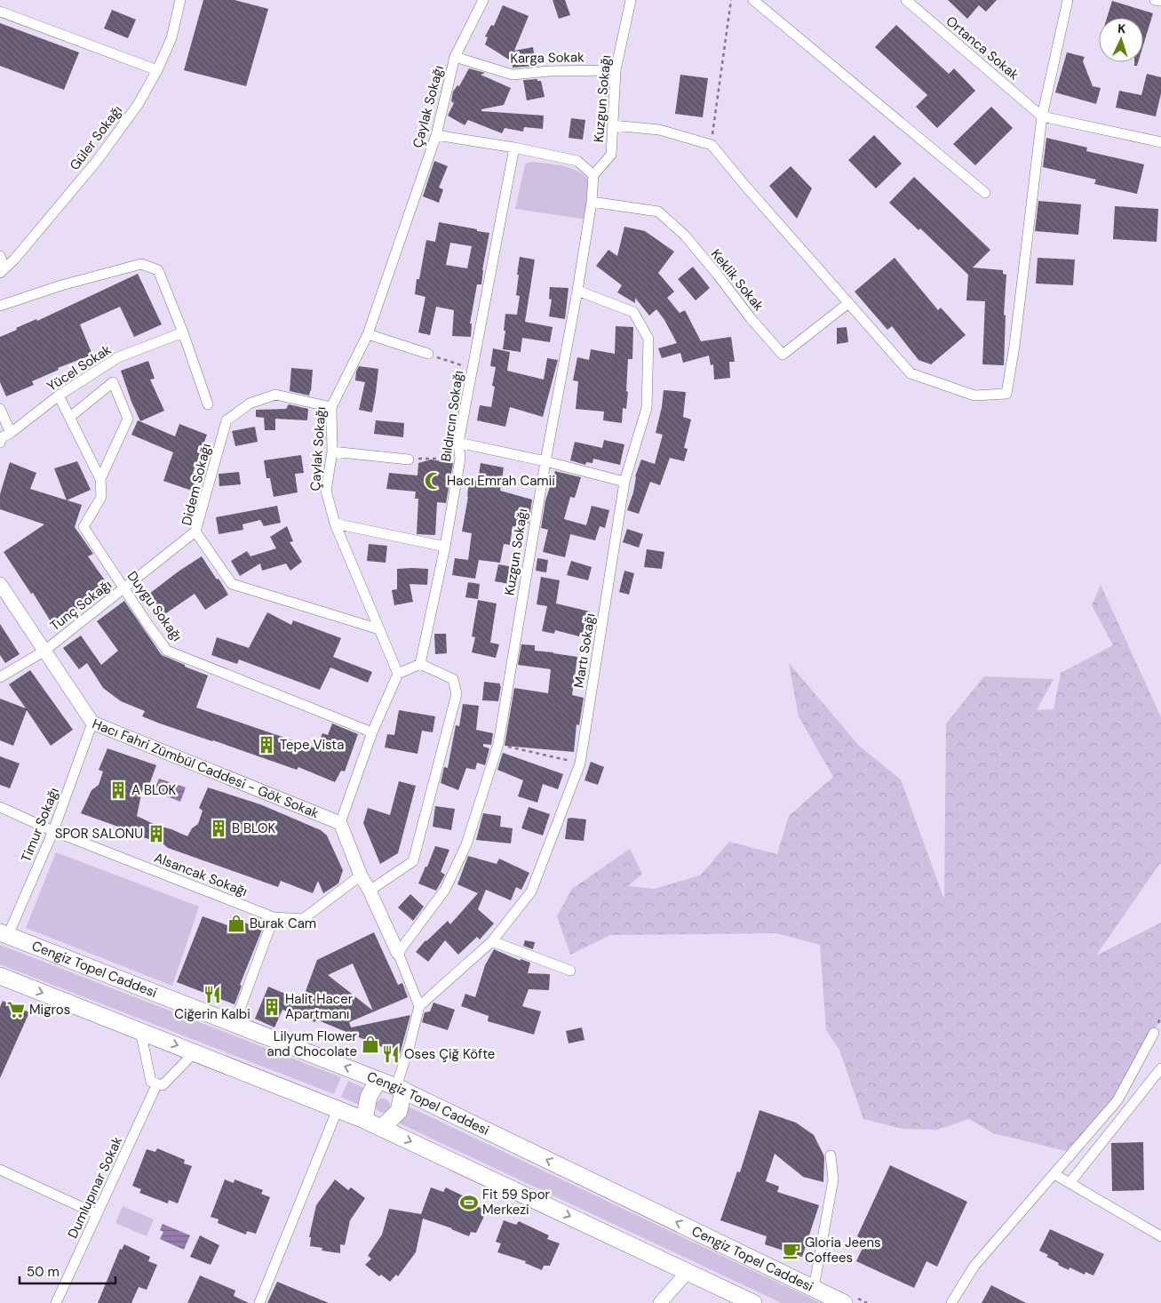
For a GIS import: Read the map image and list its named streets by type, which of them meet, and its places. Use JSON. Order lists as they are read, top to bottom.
{
  "streets": {
    "main road": ["Cengiz Topel Caddesi"],
    "street": [
      "Ortanca Sokak",
      "Karga Sokak",
      "Kuzgun Sokağı",
      "Çaylak Sokağı",
      "Güler Sokağı",
      "Keklik Sokak",
      "Yücel Sokak",
      "Bıldırcın Sokağı",
      "Didem Sokağı",
      "Tunç Sokağı",
      "Duygu Sokağı",
      "Martı Sokağı",
      "Hacı Fahri Zümbül Caddesi - Gök Sokak",
      "Timur Sokağı",
      "Alsancak Sokağı",
      "Dumlupınar Sokak"
    ]
  },
  "crossings": [
    ["Karga Sokak", "Kuzgun Sokağı"],
    ["Karga Sokak", "Çaylak Sokağı"],
    ["Kuzgun Sokağı", "Keklik Sokak"],
    ["Kuzgun Sokağı", "Martı Sokağı"],
    ["Çaylak Sokağı", "Didem Sokağı"],
    ["Didem Sokağı", "Tunç Sokağı"],
    ["Tunç Sokağı", "Duygu Sokağı"],
    ["Tunç Sokağı", "Hacı Fahri Zümbül Caddesi - Gök Sokak"],
    ["Hacı Fahri Zümbül Caddesi - Gök Sokak", "Timur Sokağı"],
    ["Timur Sokağı", "Alsancak Sokağı"],
    ["Timur Sokağı", "Cengiz Topel Caddesi"]
  ],
  "places": {
    "mosque": ["Hacı Emrah Camii"],
    "building": [
      "Tepe Vista",
      "A BLOK",
      "B BLOK",
      "SPOR SALONU",
      "Halit Hacer Apartmanı"
    ],
    "shop": ["Burak Cam", "Lilyum Flower and Chocolate"],
    "restaurant": ["Ciğerin Kalbi", "Oses Çiğ Köfte"],
    "supermarket": ["Migros"],
    "sports": ["Fit 59 Spor Merkezi"],
    "cafe": ["Gloria Jeens Coffees"]
  },
  "scale_bar": "50 m",
  "north": "top"
}
